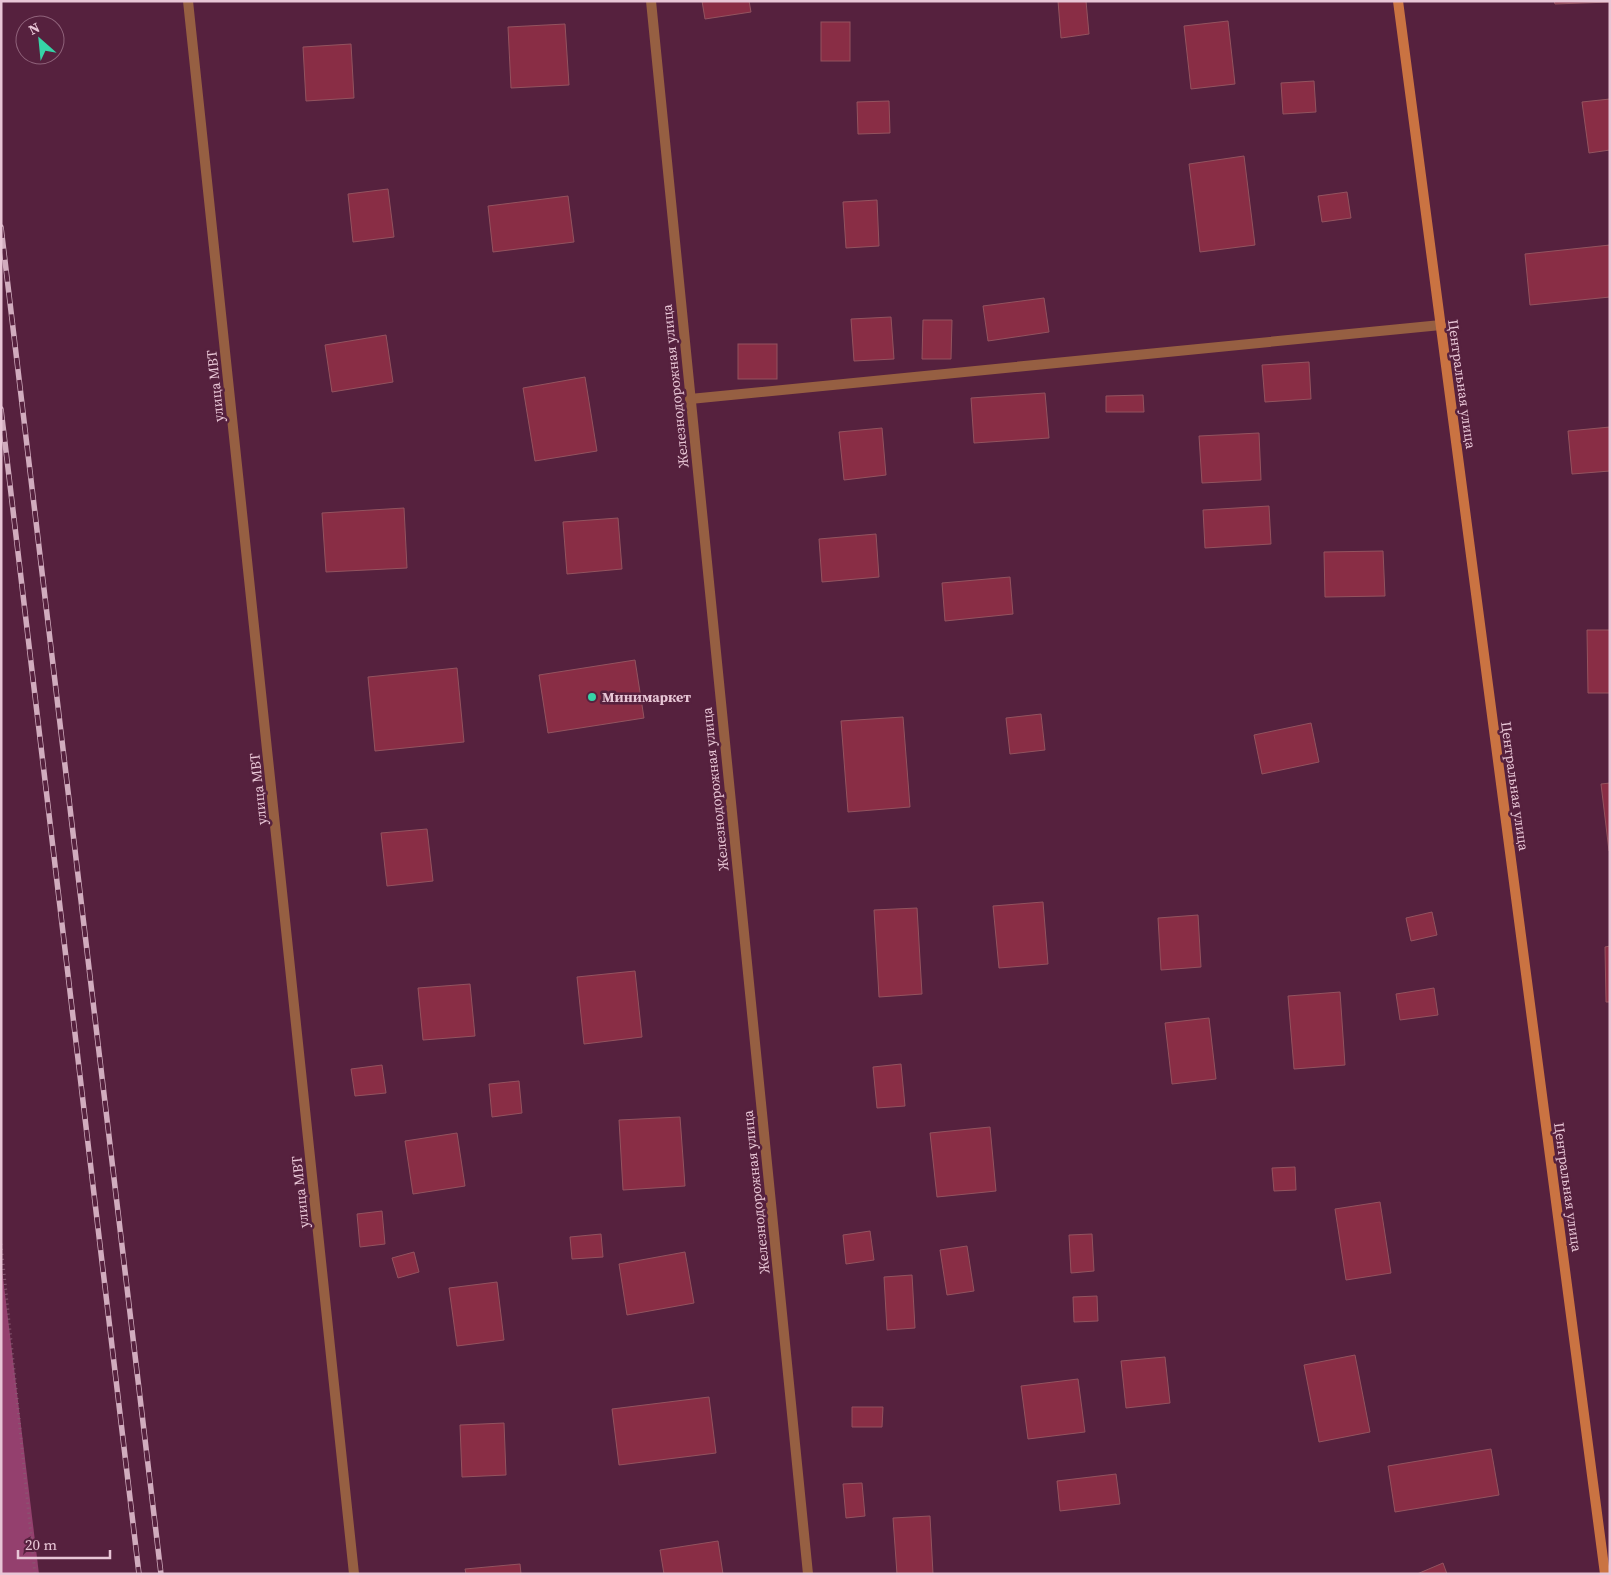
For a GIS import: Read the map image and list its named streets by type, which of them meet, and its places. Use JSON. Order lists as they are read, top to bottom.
{
  "streets": {
    "street": ["Центральная улица", "улица МВТ", "Железнодорожная улица"]
  },
  "places": ["Минимаркет"],
  "scale_bar": "20 m",
  "north": "top left"
}
